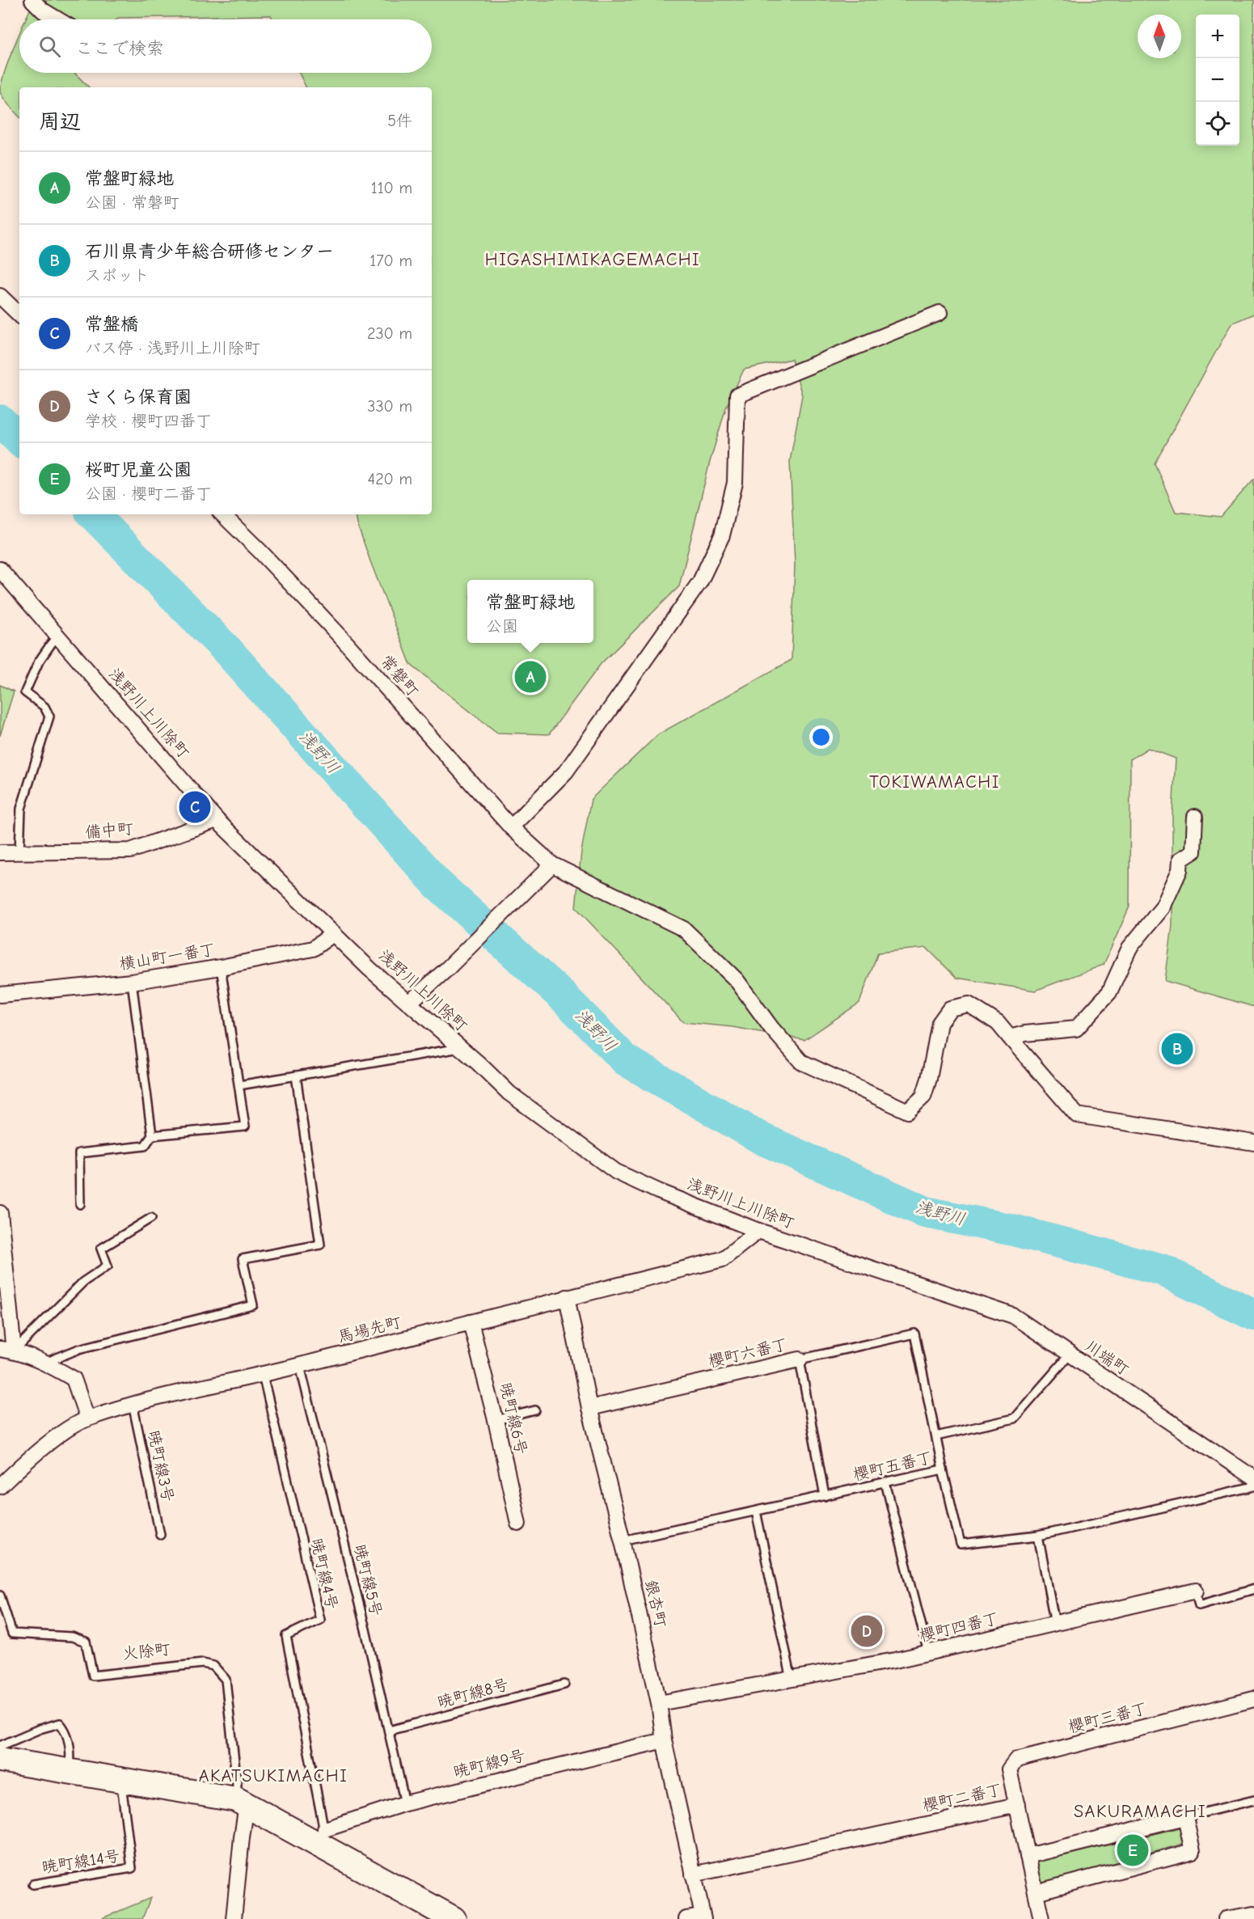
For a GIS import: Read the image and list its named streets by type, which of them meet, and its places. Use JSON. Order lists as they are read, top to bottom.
{
  "streets": {
    "street": [
      "常磐町",
      "浅野川上川除町",
      "備中町",
      "横山町一番丁",
      "馬場先町",
      "櫻町六番丁",
      "川端町",
      "暁町線6号",
      "銀杏町",
      "櫻町四番丁",
      "火除町",
      "櫻町三番丁",
      "暁町線9号",
      "櫻町二番丁"
    ],
    "lane": [
      "暁町線3号",
      "櫻町五番丁",
      "暁町線4号",
      "暁町線5号",
      "暁町線8号",
      "暁町線14号"
    ]
  },
  "crossings": [
    ["浅野川上川除町", "備中町"],
    ["浅野川上川除町", "横山町一番丁"],
    ["浅野川上川除町", "馬場先町"],
    ["浅野川上川除町", "川端町"],
    ["馬場先町", "暁町線6号"],
    ["馬場先町", "暁町線3号"],
    ["馬場先町", "暁町線4号"],
    ["馬場先町", "暁町線5号"],
    ["馬場先町", "銀杏町"],
    ["櫻町六番丁", "銀杏町"],
    ["櫻町五番丁", "銀杏町"],
    ["暁町線4号", "暁町線9号"],
    ["暁町線5号", "暁町線8号"],
    ["暁町線5号", "暁町線9号"],
    ["銀杏町", "櫻町四番丁"],
    ["銀杏町", "暁町線9号"],
    ["銀杏町", "櫻町二番丁"],
    ["櫻町三番丁", "櫻町二番丁"]
  ],
  "districts": [
    "HIGASHIMIKAGEMACHI",
    "TOKIWAMACHI",
    "AKATSUKIMACHI",
    "SAKURAMACHI"
  ],
  "water": ["浅野川"],
  "north": "top",
  "page": {
    "map_buttons": ["+", "−"],
    "search": "ここで検索",
    "heading": ["周辺", "5件"],
    "list": [
      {
        "mark": "A",
        "name": "常盤町緑地",
        "note": "公園 · 常磐町",
        "value": "110 m"
      },
      {
        "mark": "B",
        "name": "石川県青少年総合研修センター",
        "note": "スポット",
        "value": "170 m"
      },
      {
        "mark": "C",
        "name": "常盤橋",
        "note": "バス停 · 浅野川上川除町",
        "value": "230 m"
      },
      {
        "mark": "D",
        "name": "さくら保育園",
        "note": "学校 · 櫻町四番丁",
        "value": "330 m"
      },
      {
        "mark": "E",
        "name": "桜町児童公園",
        "note": "公園 · 櫻町二番丁",
        "value": "420 m"
      }
    ],
    "popup": ["常盤町緑地", "公園"],
    "pins": [
      "A",
      "C",
      "B",
      "D",
      "E"
    ]
  }
}
